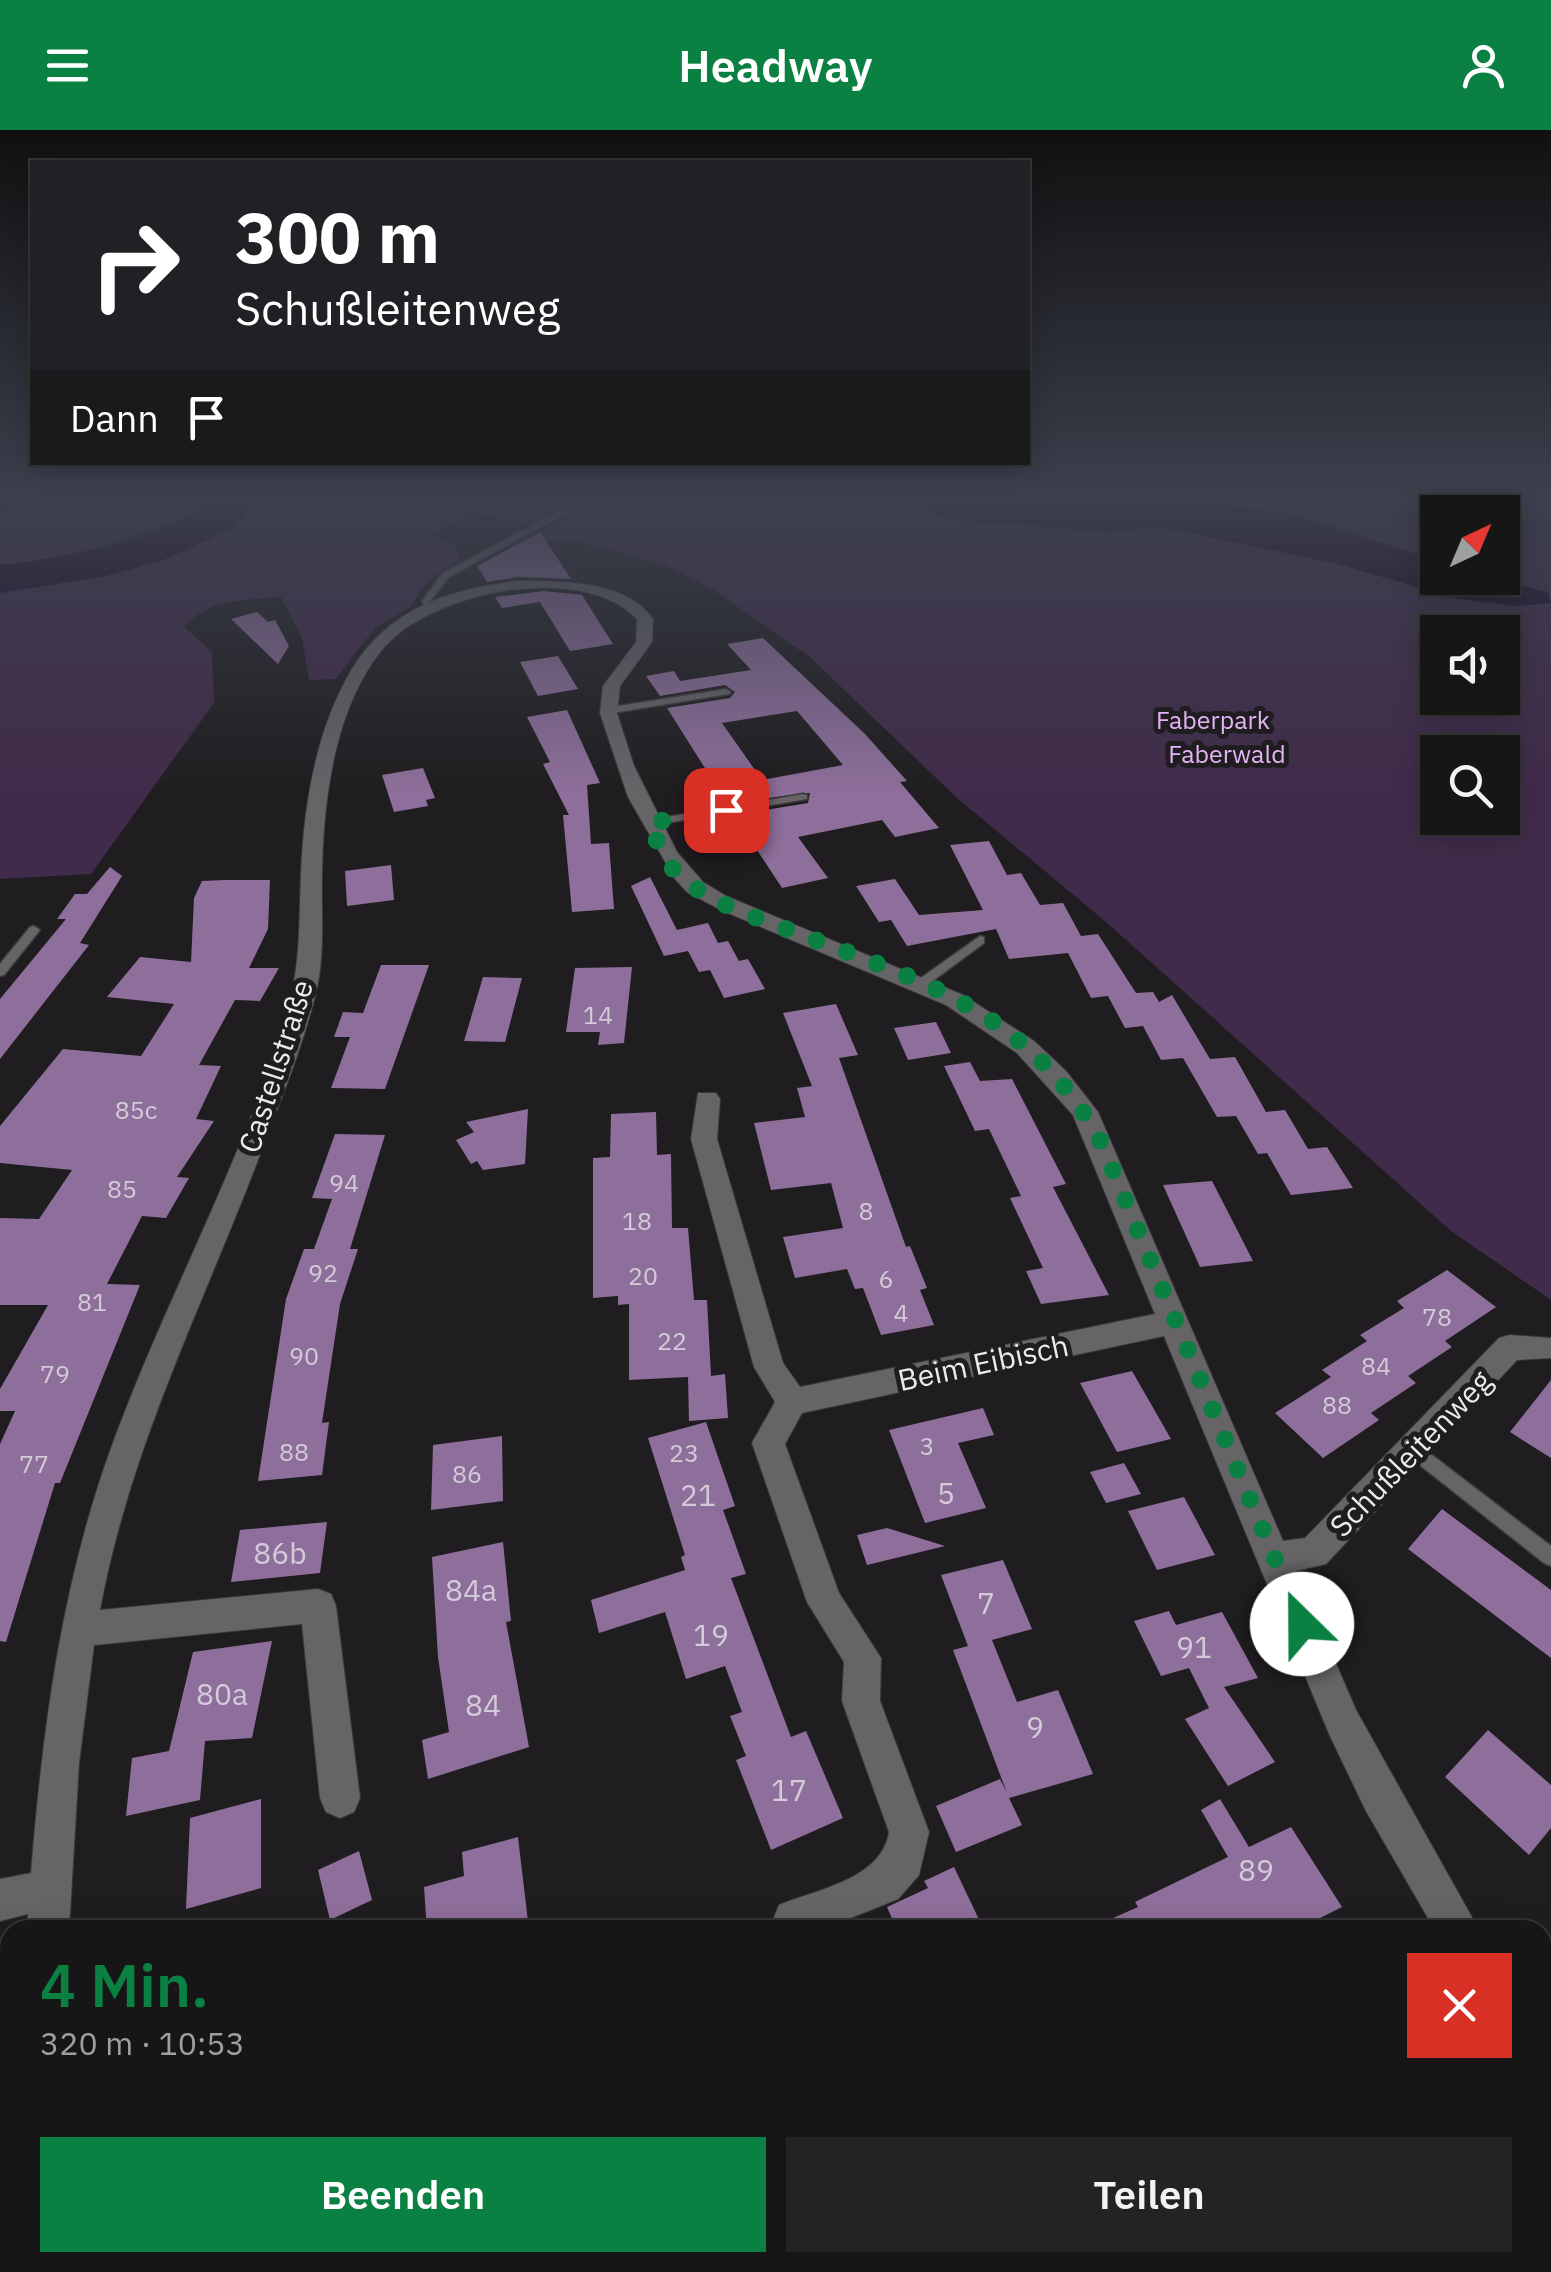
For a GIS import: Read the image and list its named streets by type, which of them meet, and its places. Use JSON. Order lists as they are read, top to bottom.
{
  "streets": {
    "street": ["Castellstraße", "Beim Eibisch", "Schußleitenweg"]
  },
  "parks": ["Faberpark", "Faberwald"],
  "house_numbers": [
    "14",
    "85c",
    "94",
    "85",
    "8",
    "18",
    "92",
    "20",
    "6",
    "81",
    "4",
    "78",
    "22",
    "90",
    "84",
    "79",
    "88",
    "3",
    "88",
    "23",
    "77",
    "86",
    "5",
    "21",
    "86b",
    "84a",
    "7",
    "19",
    "91",
    "80a",
    "84",
    "9",
    "17",
    "89"
  ],
  "north": "top right",
  "page": {
    "header": "Headway",
    "turn": ["300 m", "Schußleitenweg"],
    "then": "Dann",
    "heading": ["4 Min.", "320 m · 10:53"],
    "buttons": ["Beenden", "Teilen"]
  }
}
